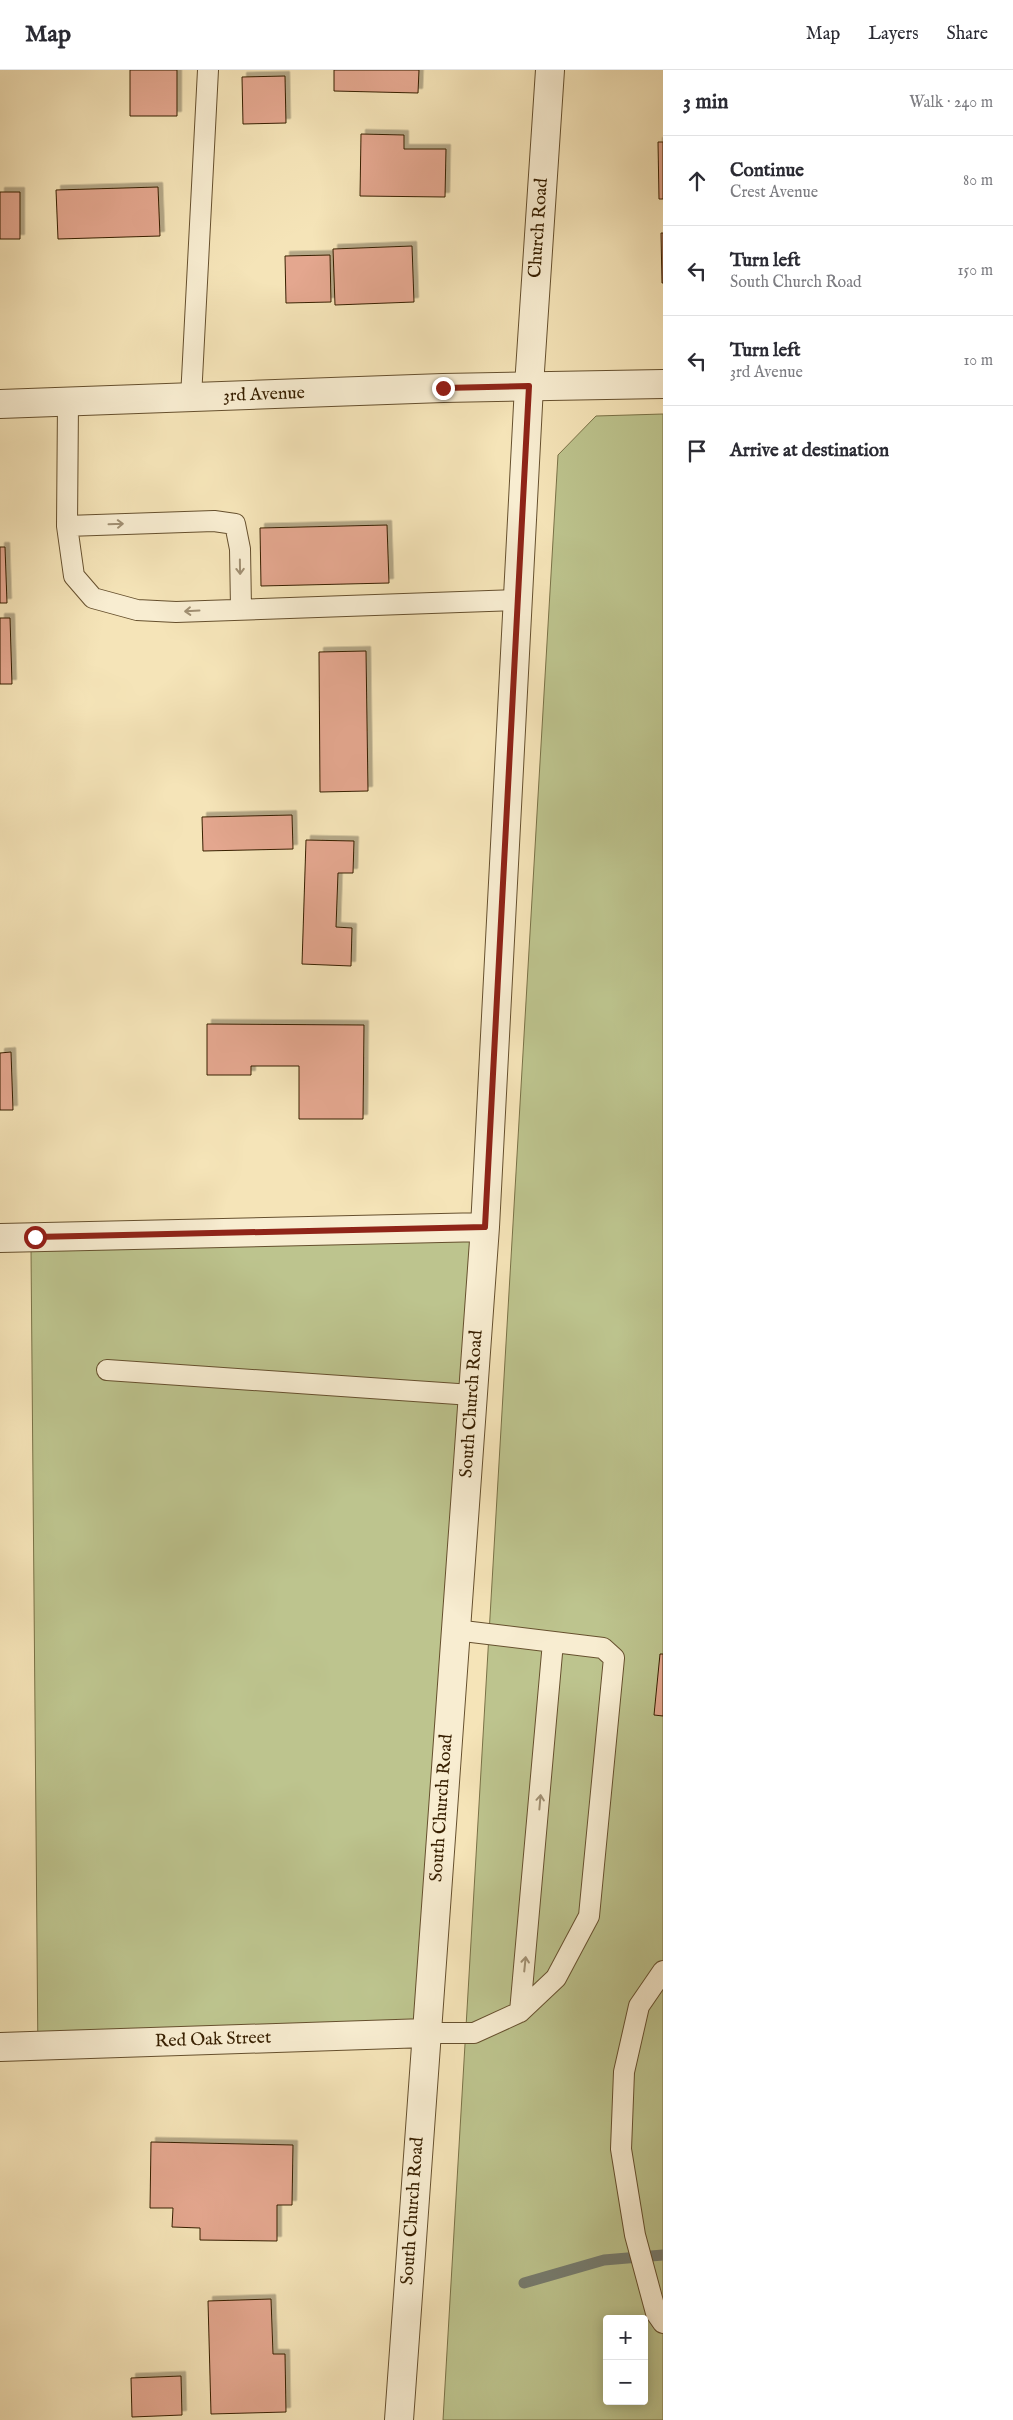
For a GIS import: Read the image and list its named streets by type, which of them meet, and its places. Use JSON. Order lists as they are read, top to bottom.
{
  "streets": {
    "street": [
      "Church Road",
      "3rd Avenue",
      "South Church Road",
      "Red Oak Street"
    ]
  },
  "crossings": [
    ["Church Road", "3rd Avenue"],
    ["Church Road", "South Church Road"],
    ["3rd Avenue", "South Church Road"],
    ["South Church Road", "Red Oak Street"]
  ],
  "page": {
    "header": "Map",
    "nav": ["Map", "Layers", "Share"],
    "heading": ["3 min", "Walk · 240 m"],
    "list": [
      ["Continue", "Crest Avenue", "80 m"],
      ["Turn left", "South Church Road", "150 m"],
      ["Turn left", "3rd Avenue", "10 m"],
      "Arrive at destination"
    ],
    "map_buttons": ["+", "−"]
  }
}
